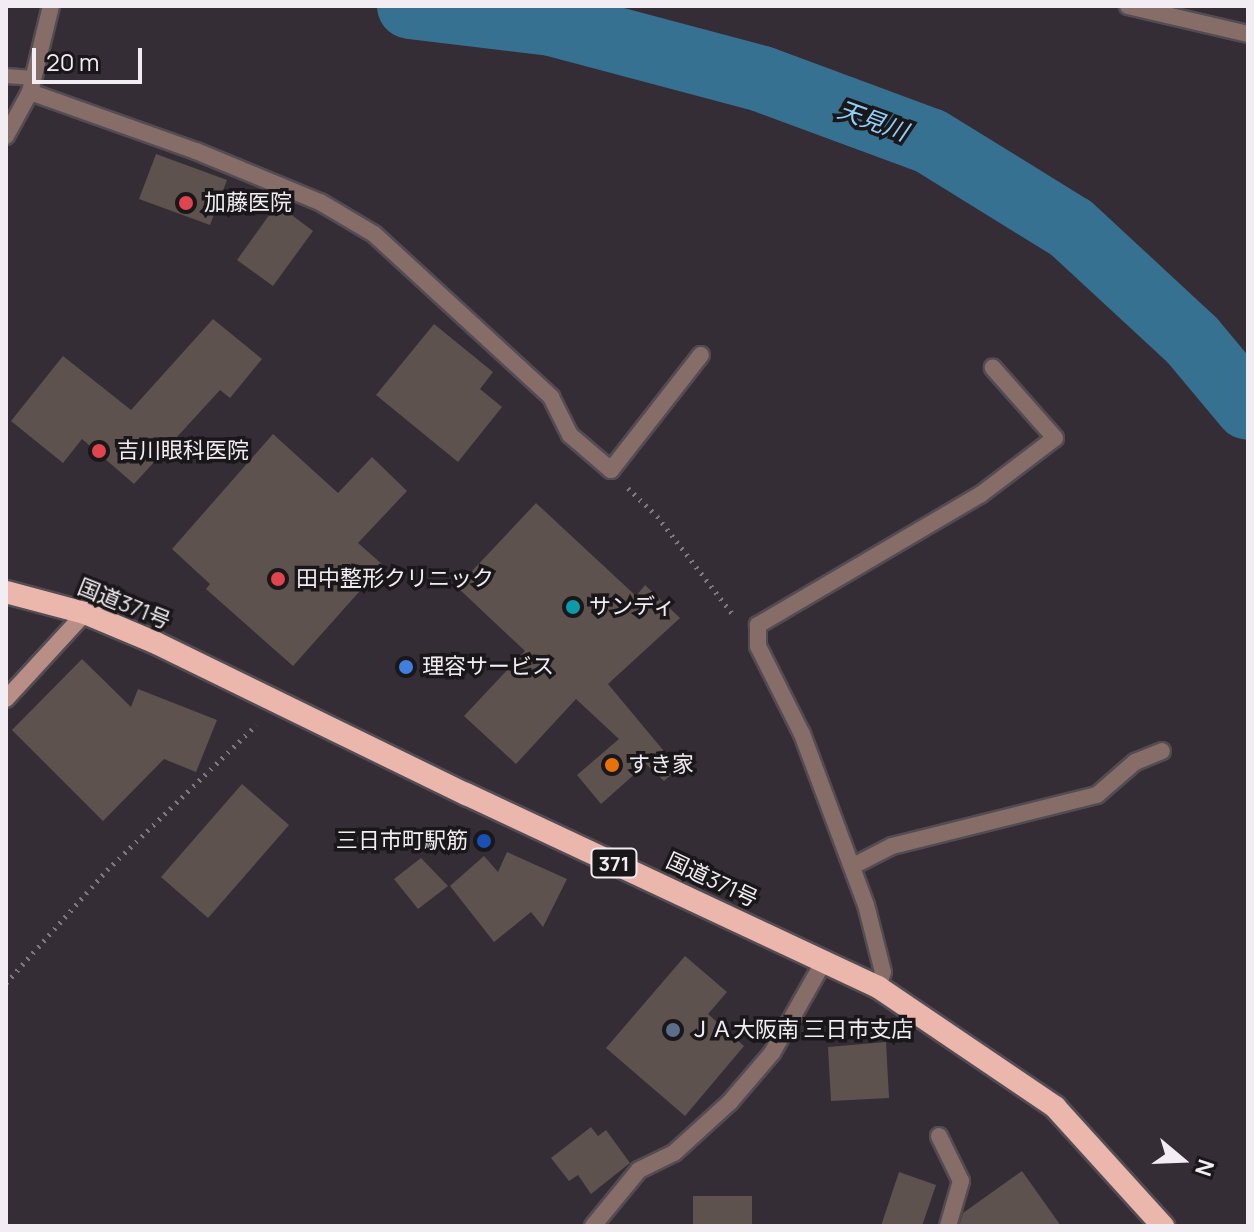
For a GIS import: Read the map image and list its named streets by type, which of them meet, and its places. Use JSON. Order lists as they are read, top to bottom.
{
  "streets": {
    "highway": ["国道371号", "371"]
  },
  "water": ["天見川"],
  "places": [
    "加藤医院",
    "吉川眼科医院",
    "田中整形クリニック",
    "サンディ",
    "理容サービス",
    "すき家",
    "三日市町駅筋",
    "ＪＡ大阪南 三日市支店"
  ],
  "scale_bar": "20 m",
  "north": "right"
}
